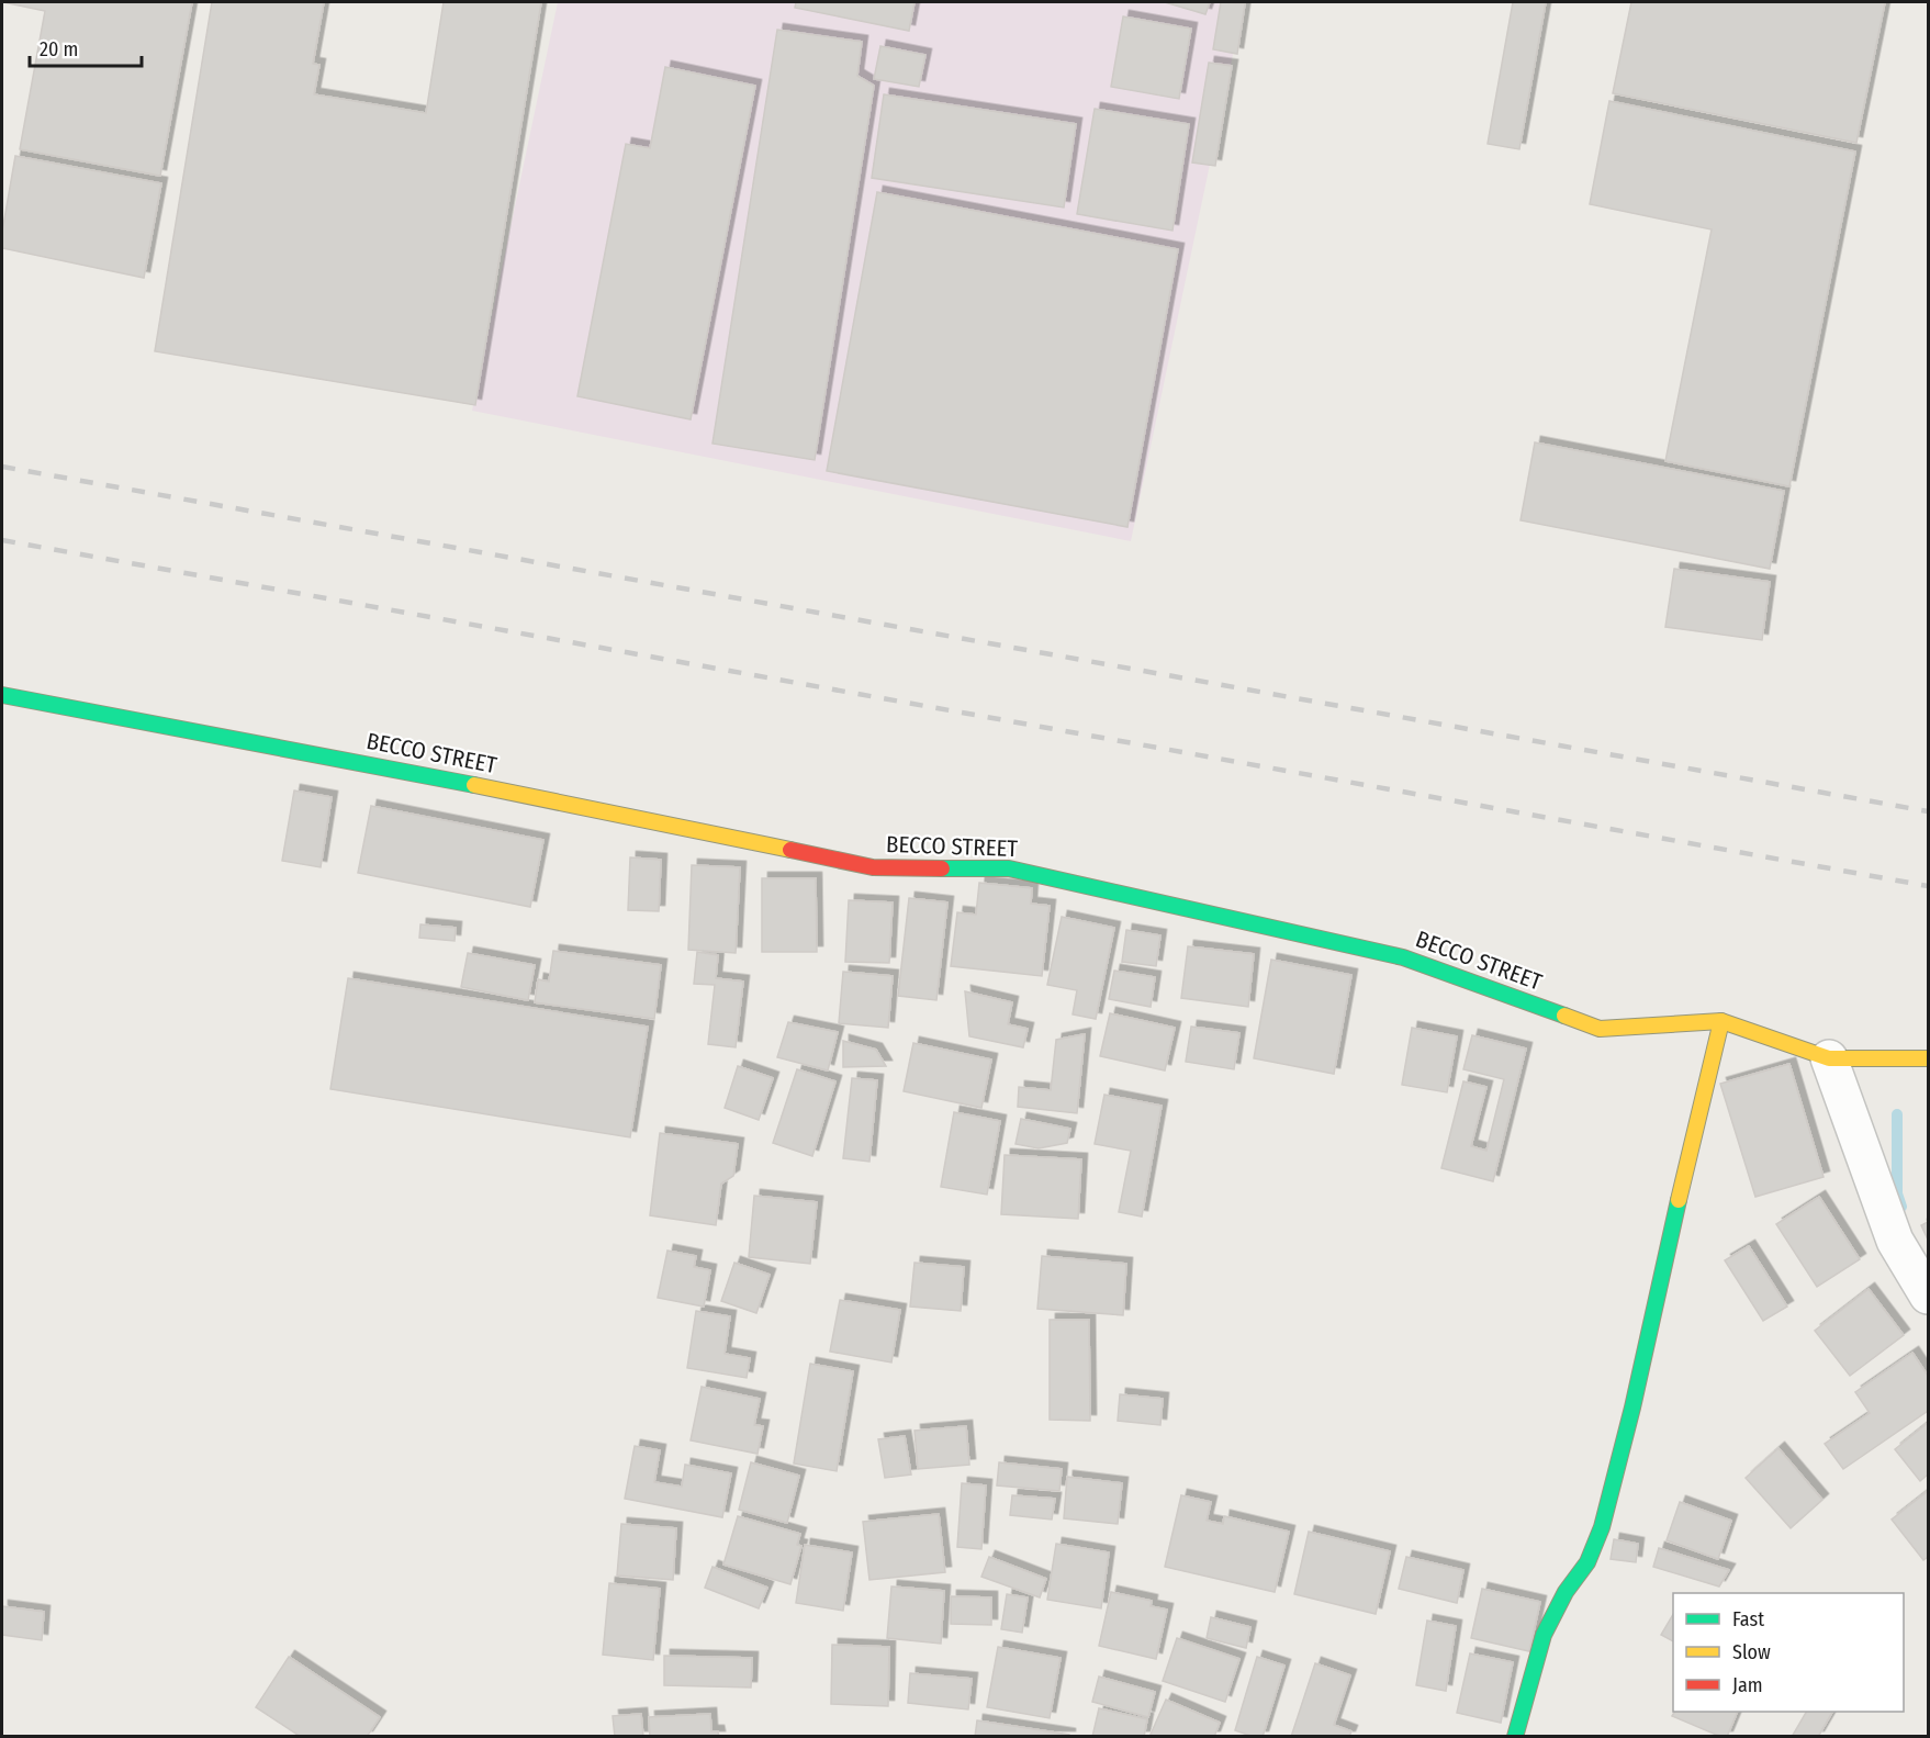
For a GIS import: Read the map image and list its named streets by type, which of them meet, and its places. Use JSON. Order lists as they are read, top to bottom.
{
  "streets": {
    "street": ["BECCO STREET"]
  },
  "legend": ["Fast", "Slow", "Jam"],
  "scale_bar": "20 m"
}
